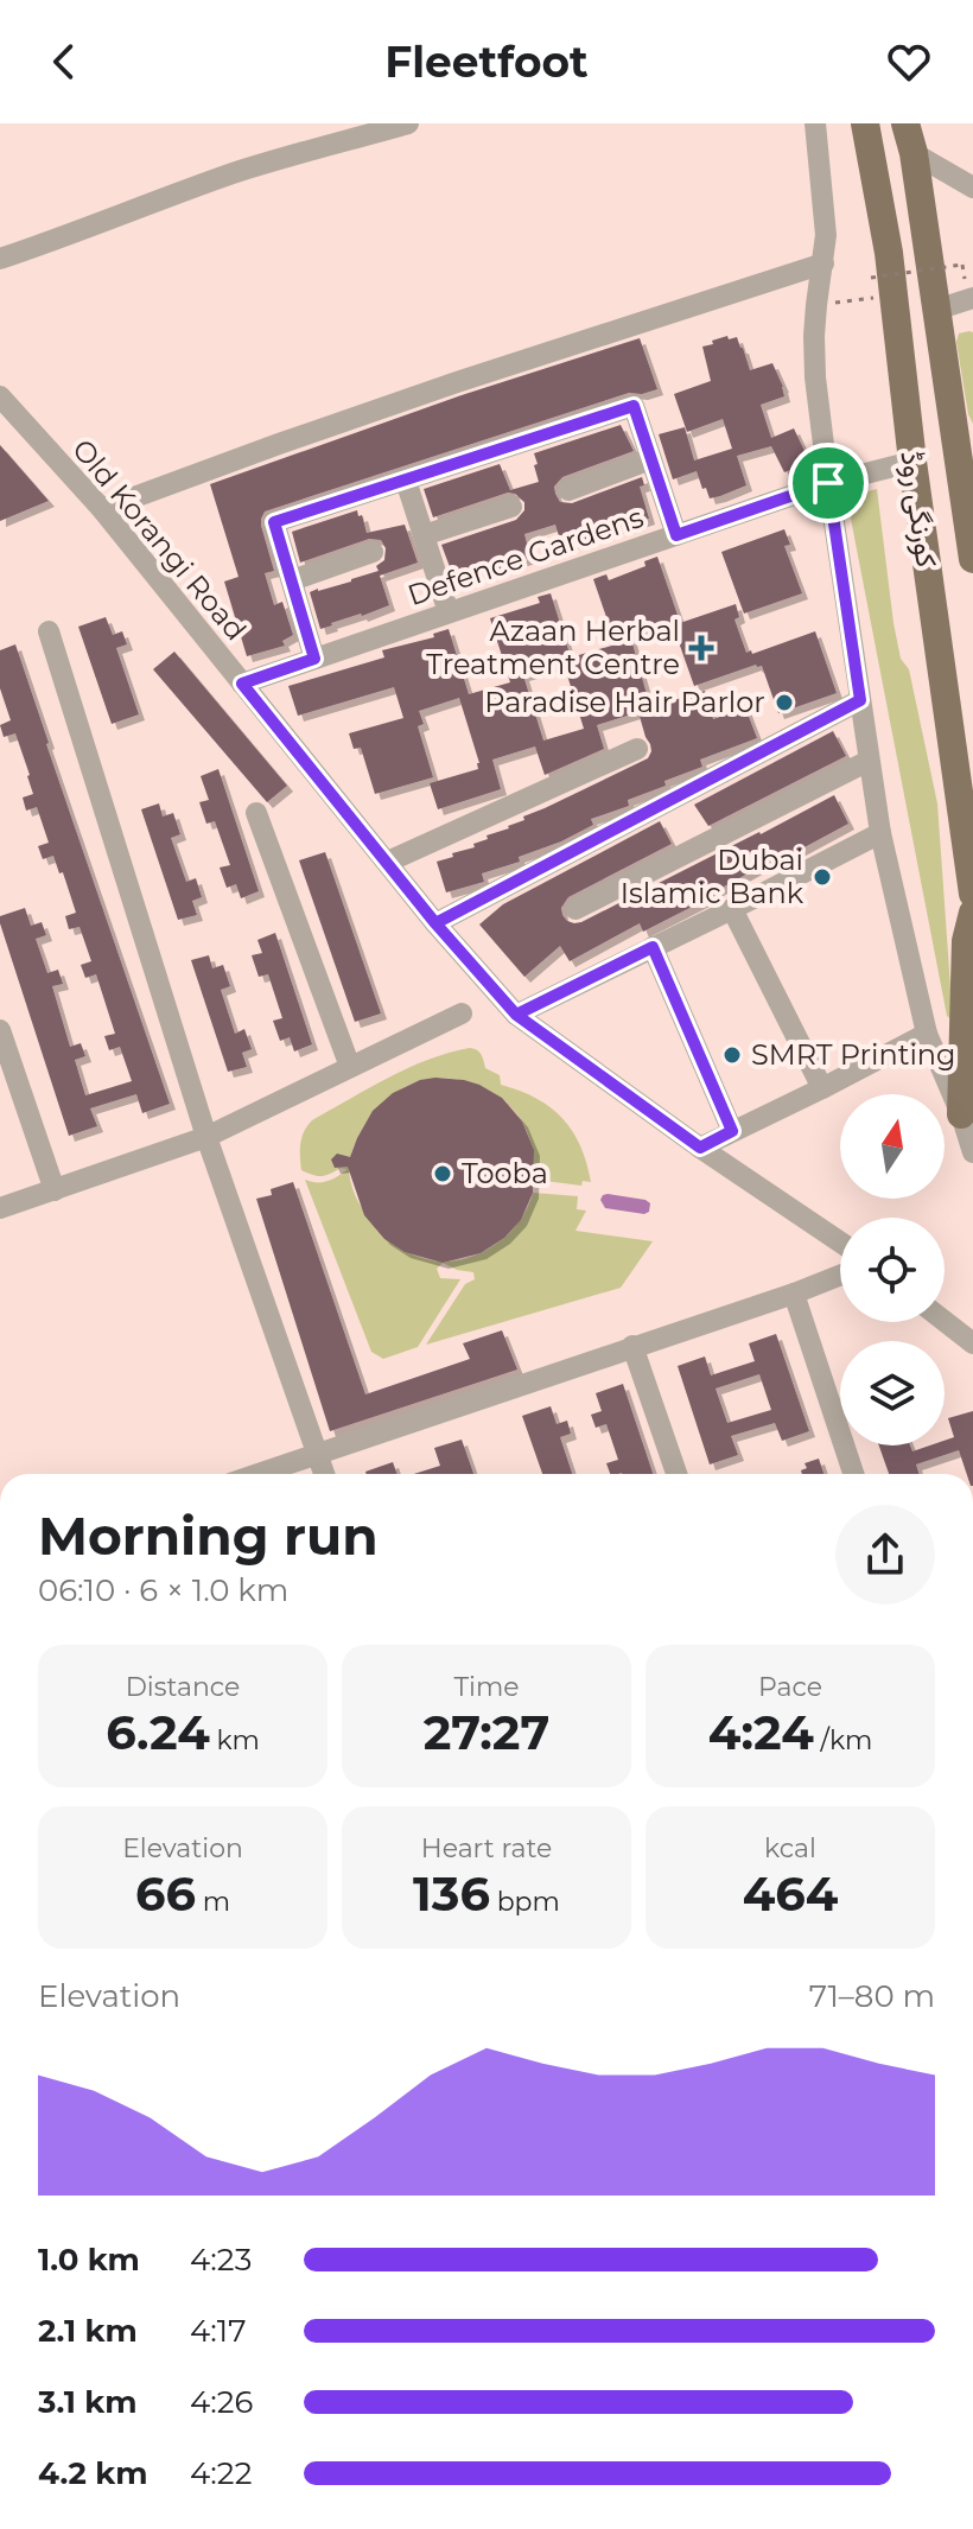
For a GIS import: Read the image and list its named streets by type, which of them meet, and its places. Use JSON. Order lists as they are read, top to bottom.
{
  "streets": {
    "main road": ["کورنگی روڈ"],
    "street": ["Old Korangi Road", "Defence Gardens"]
  },
  "crossings": [
    ["کورنگی روڈ", "Defence Gardens"],
    ["Old Korangi Road", "Defence Gardens"]
  ],
  "places": {
    "health": ["Azaan Herbal Treatment Centre"],
    "other": [
      "Paradise Hair Parlor",
      "Dubai Islamic Bank",
      "SMRT Printing",
      "Tooba"
    ]
  },
  "north": "top",
  "page": {
    "header": "Fleetfoot",
    "heading": ["Morning run", "06:10 · 6 × 1.0 km"],
    "stats": [
      ["Distance", "6.24 km"],
      ["Time", "27:27"],
      ["Pace", "4:24 /km"],
      ["Elevation", "66 m"],
      ["Heart rate", "136 bpm"],
      ["kcal", "464"]
    ],
    "chart": ["Elevation", "71–80 m"],
    "list": [
      {
        "name": "1.0 km",
        "note": "4:23"
      },
      {
        "name": "2.1 km",
        "note": "4:17"
      },
      {
        "name": "3.1 km",
        "note": "4:26"
      },
      {
        "name": "4.2 km",
        "note": "4:22"
      }
    ]
  }
}
